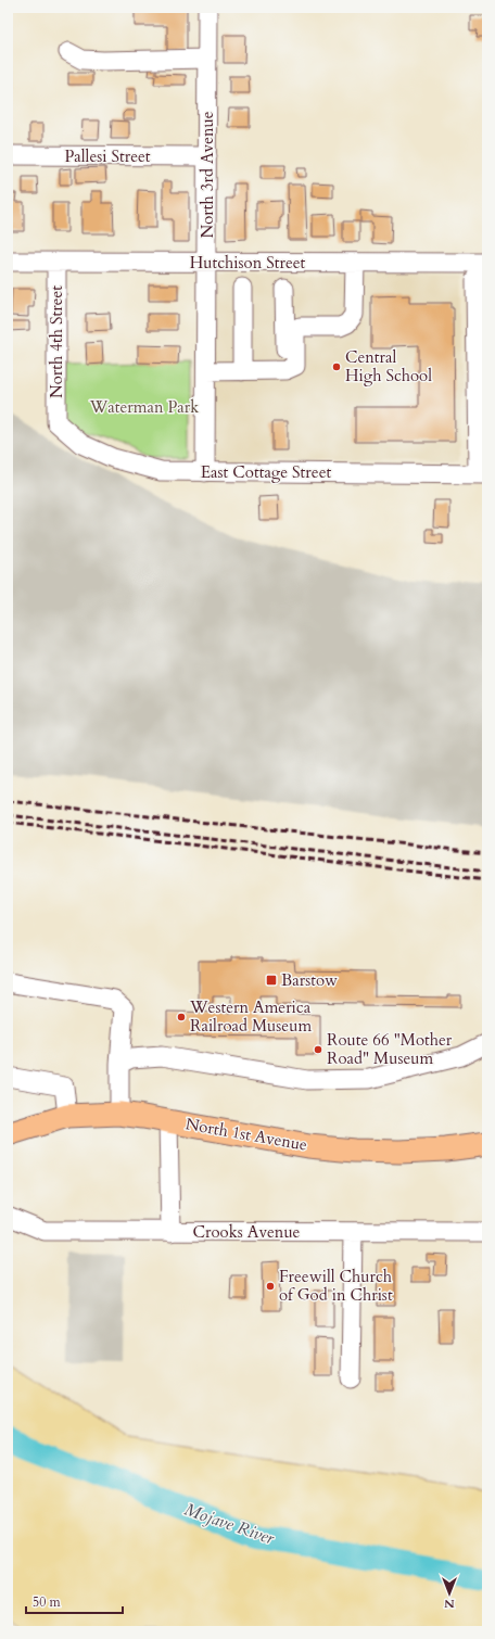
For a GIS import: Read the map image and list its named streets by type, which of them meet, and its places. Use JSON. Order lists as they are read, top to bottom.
{
  "streets": {
    "main road": ["North 1st Avenue"],
    "street": [
      "Pallesi Street",
      "North 3rd Avenue",
      "Hutchison Street",
      "North 4th Street",
      "East Cottage Street",
      "Crooks Avenue"
    ]
  },
  "crossings": [
    ["Pallesi Street", "North 3rd Avenue"],
    ["North 3rd Avenue", "Hutchison Street"],
    ["North 3rd Avenue", "East Cottage Street"],
    ["Hutchison Street", "North 4th Street"],
    ["North 4th Street", "East Cottage Street"]
  ],
  "water": ["Mojave River"],
  "parks": ["Waterman Park"],
  "places": {
    "other": [
      "Central High School",
      "Western America Railroad Museum",
      "Route 66 \"Mother Road\" Museum",
      "Freewill Church of God in Christ"
    ],
    "transit": ["Barstow"]
  },
  "scale_bar": "50 m",
  "north": "bottom"
}
